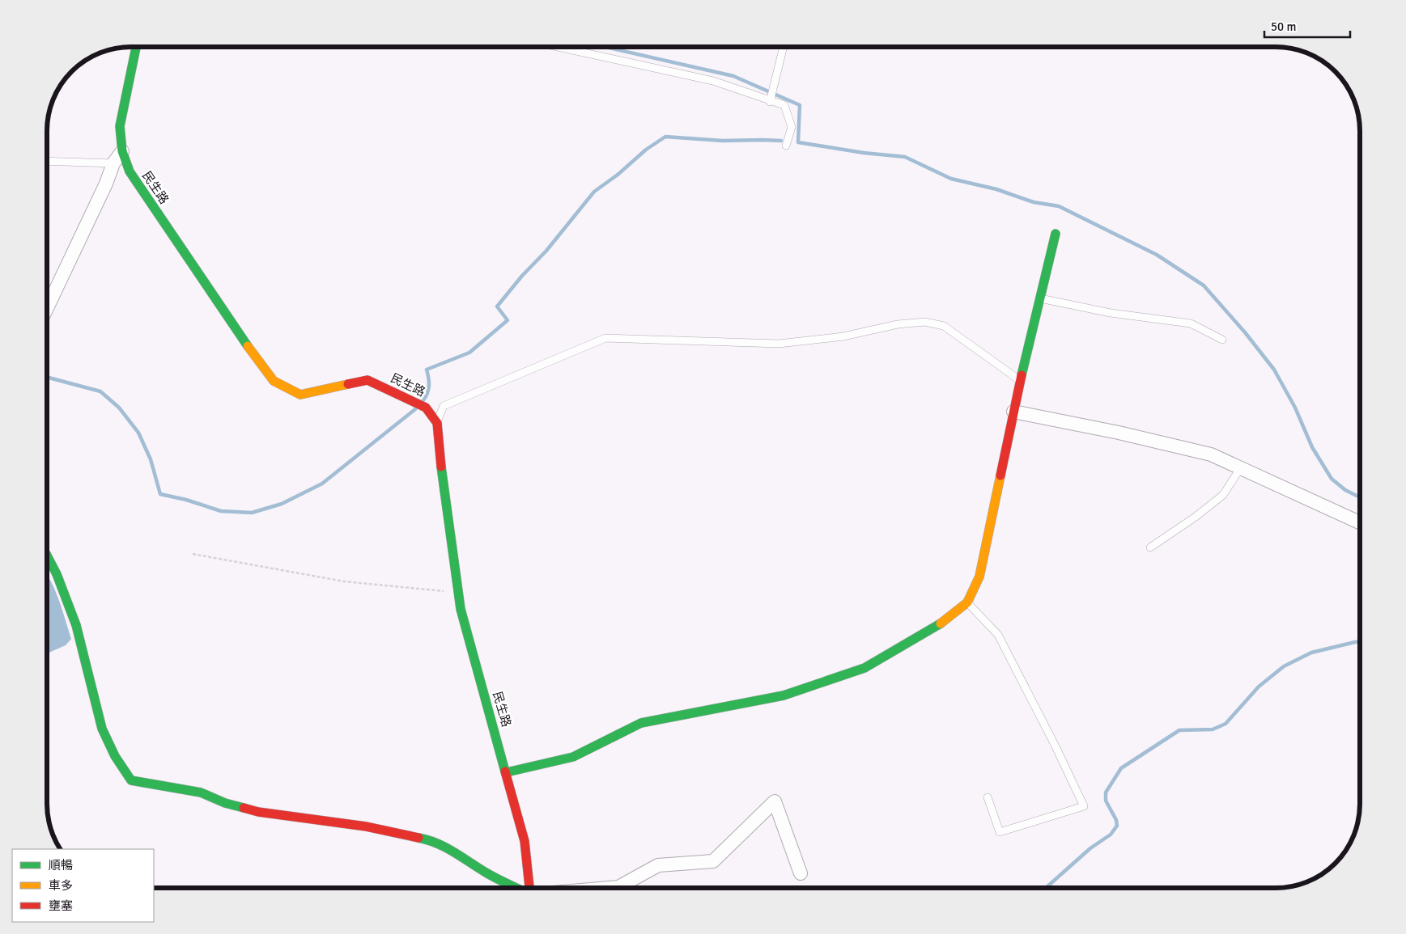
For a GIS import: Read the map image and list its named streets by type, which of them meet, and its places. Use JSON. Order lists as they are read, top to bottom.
{
  "streets": {
    "street": ["民生路"]
  },
  "legend": ["順暢", "車多", "壅塞"],
  "scale_bar": "50 m"
}
